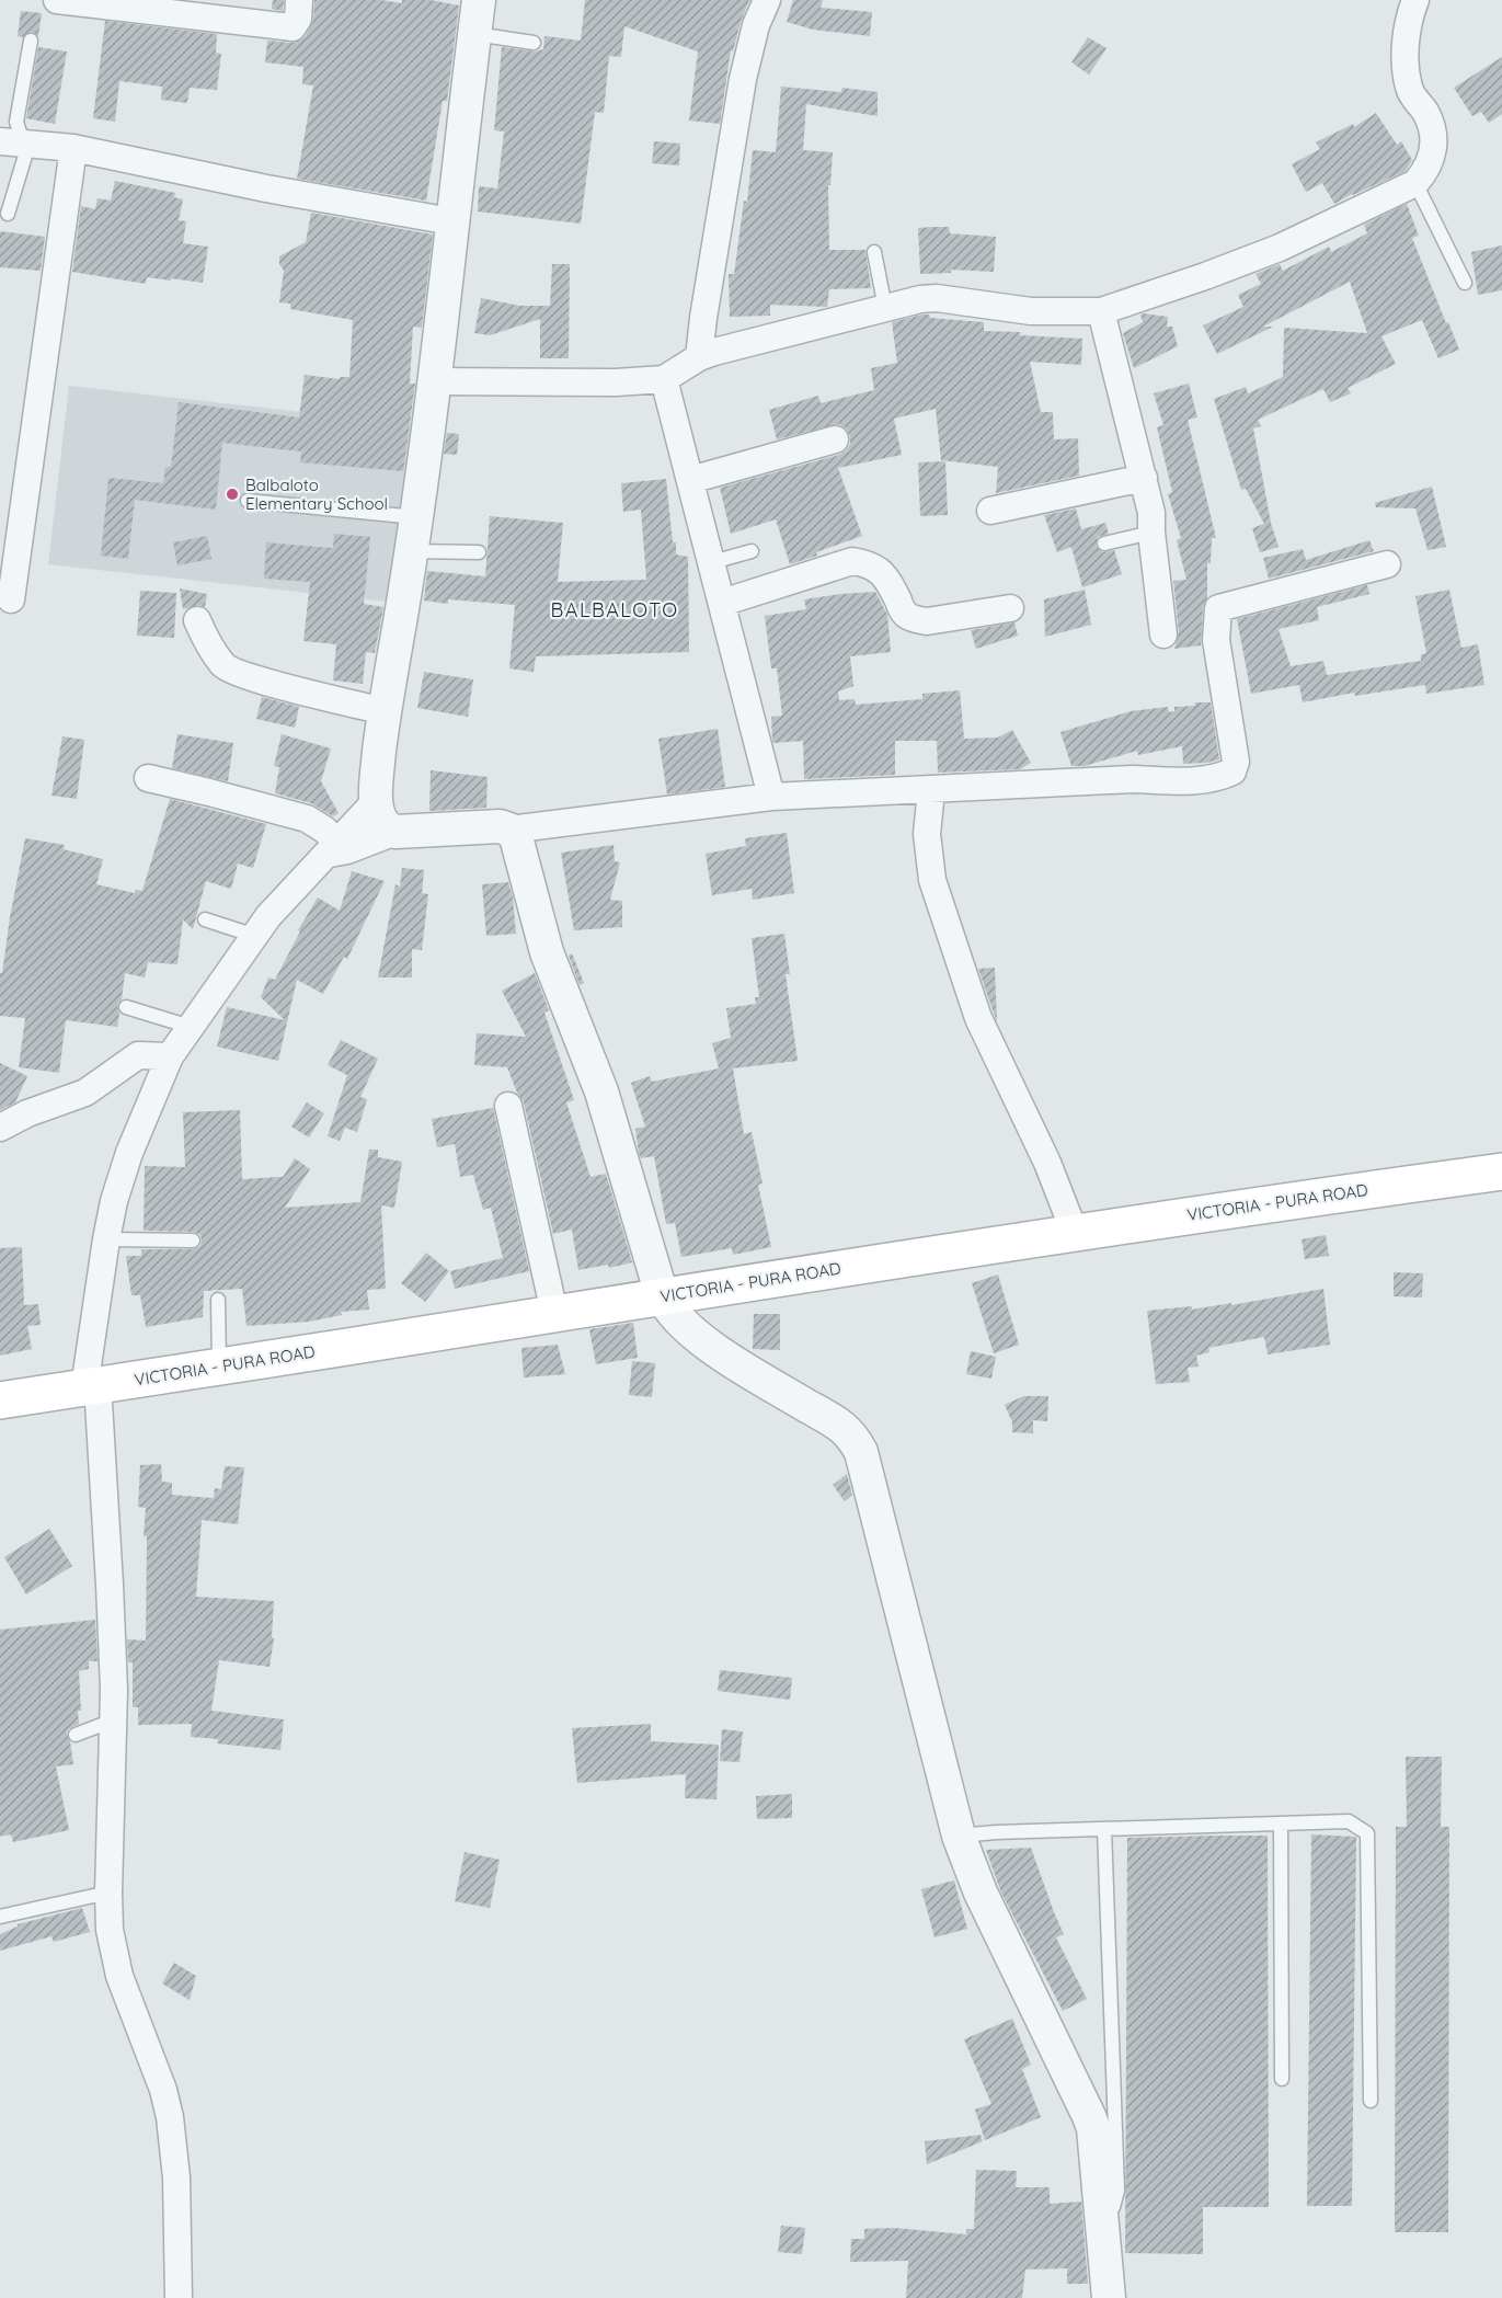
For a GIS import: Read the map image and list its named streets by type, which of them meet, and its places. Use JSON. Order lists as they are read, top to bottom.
{
  "streets": {
    "main road": ["VICTORIA - PURA ROAD"]
  },
  "districts": ["BALBALOTO"],
  "places": ["Balbaloto Elementary School"]
}
